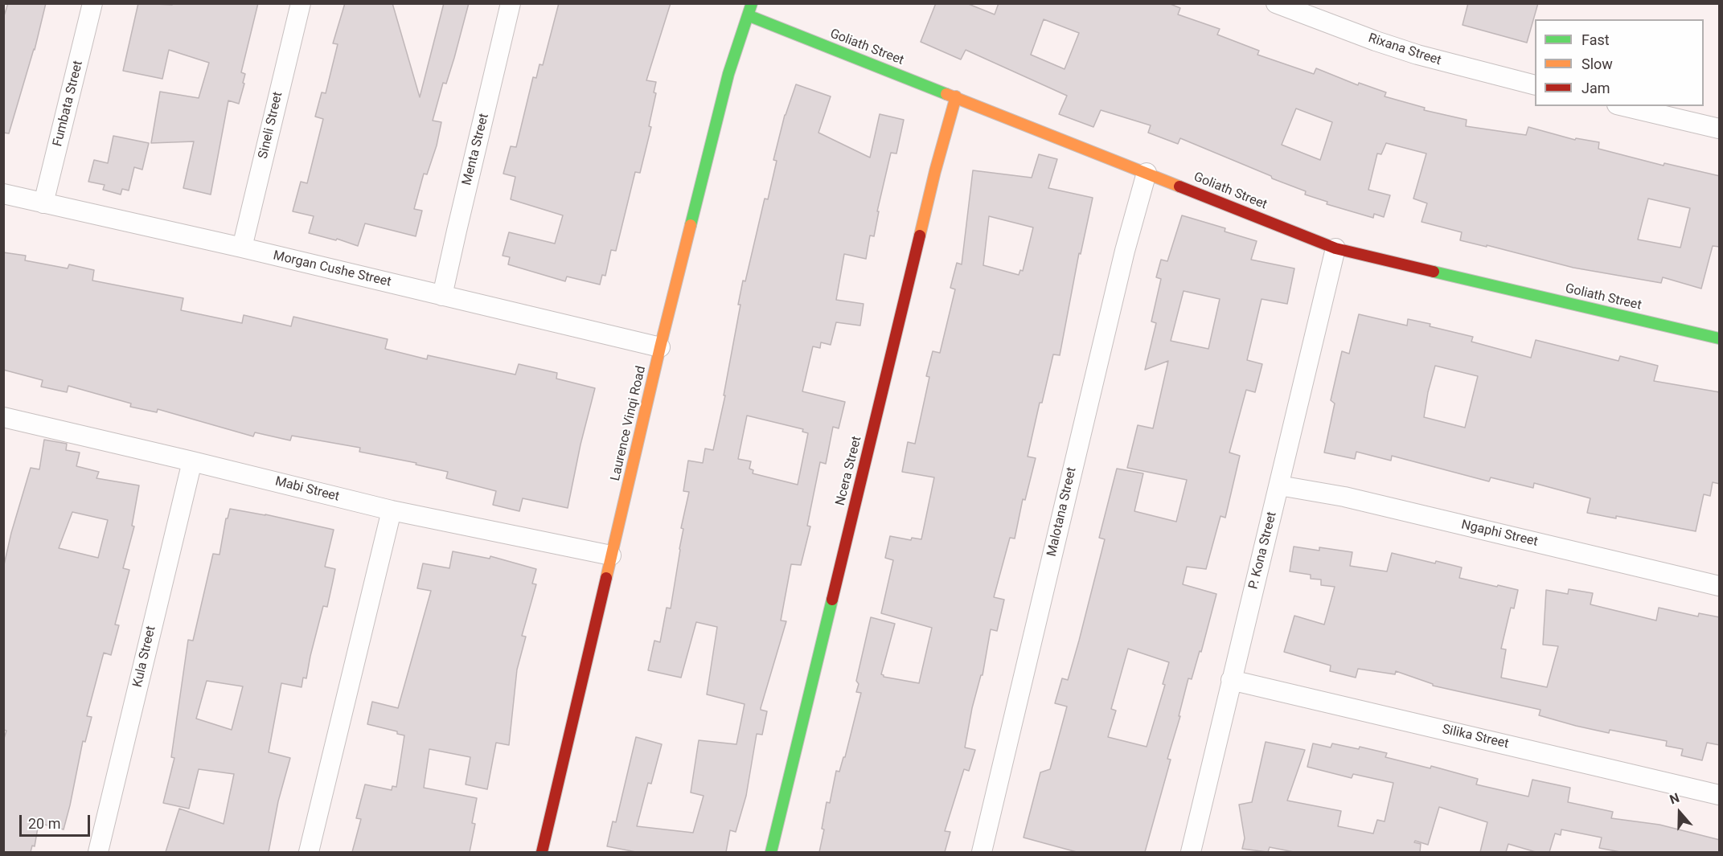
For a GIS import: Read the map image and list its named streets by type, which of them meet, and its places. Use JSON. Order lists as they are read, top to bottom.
{
  "streets": {
    "street": [
      "Goliath Street",
      "Rixana Street",
      "Fumbata Street",
      "Sineli Street",
      "Menta Street",
      "Morgan Cushe Street",
      "Laurence Vinqi Road",
      "Ncera Street",
      "Mabi Street",
      "Malotana Street",
      "Ngaphi Street",
      "P. Kona Street",
      "Kula Street",
      "Silika Street"
    ]
  },
  "crossings": [
    ["Goliath Street", "Laurence Vinqi Road"],
    ["Goliath Street", "Ncera Street"],
    ["Goliath Street", "Malotana Street"],
    ["Goliath Street", "P. Kona Street"],
    ["Fumbata Street", "Morgan Cushe Street"],
    ["Sineli Street", "Morgan Cushe Street"],
    ["Menta Street", "Morgan Cushe Street"],
    ["Morgan Cushe Street", "Laurence Vinqi Road"],
    ["Laurence Vinqi Road", "Mabi Street"],
    ["Mabi Street", "Kula Street"],
    ["Ngaphi Street", "P. Kona Street"],
    ["P. Kona Street", "Silika Street"]
  ],
  "legend": ["Fast", "Slow", "Jam"],
  "scale_bar": "20 m",
  "north": "top"
}
